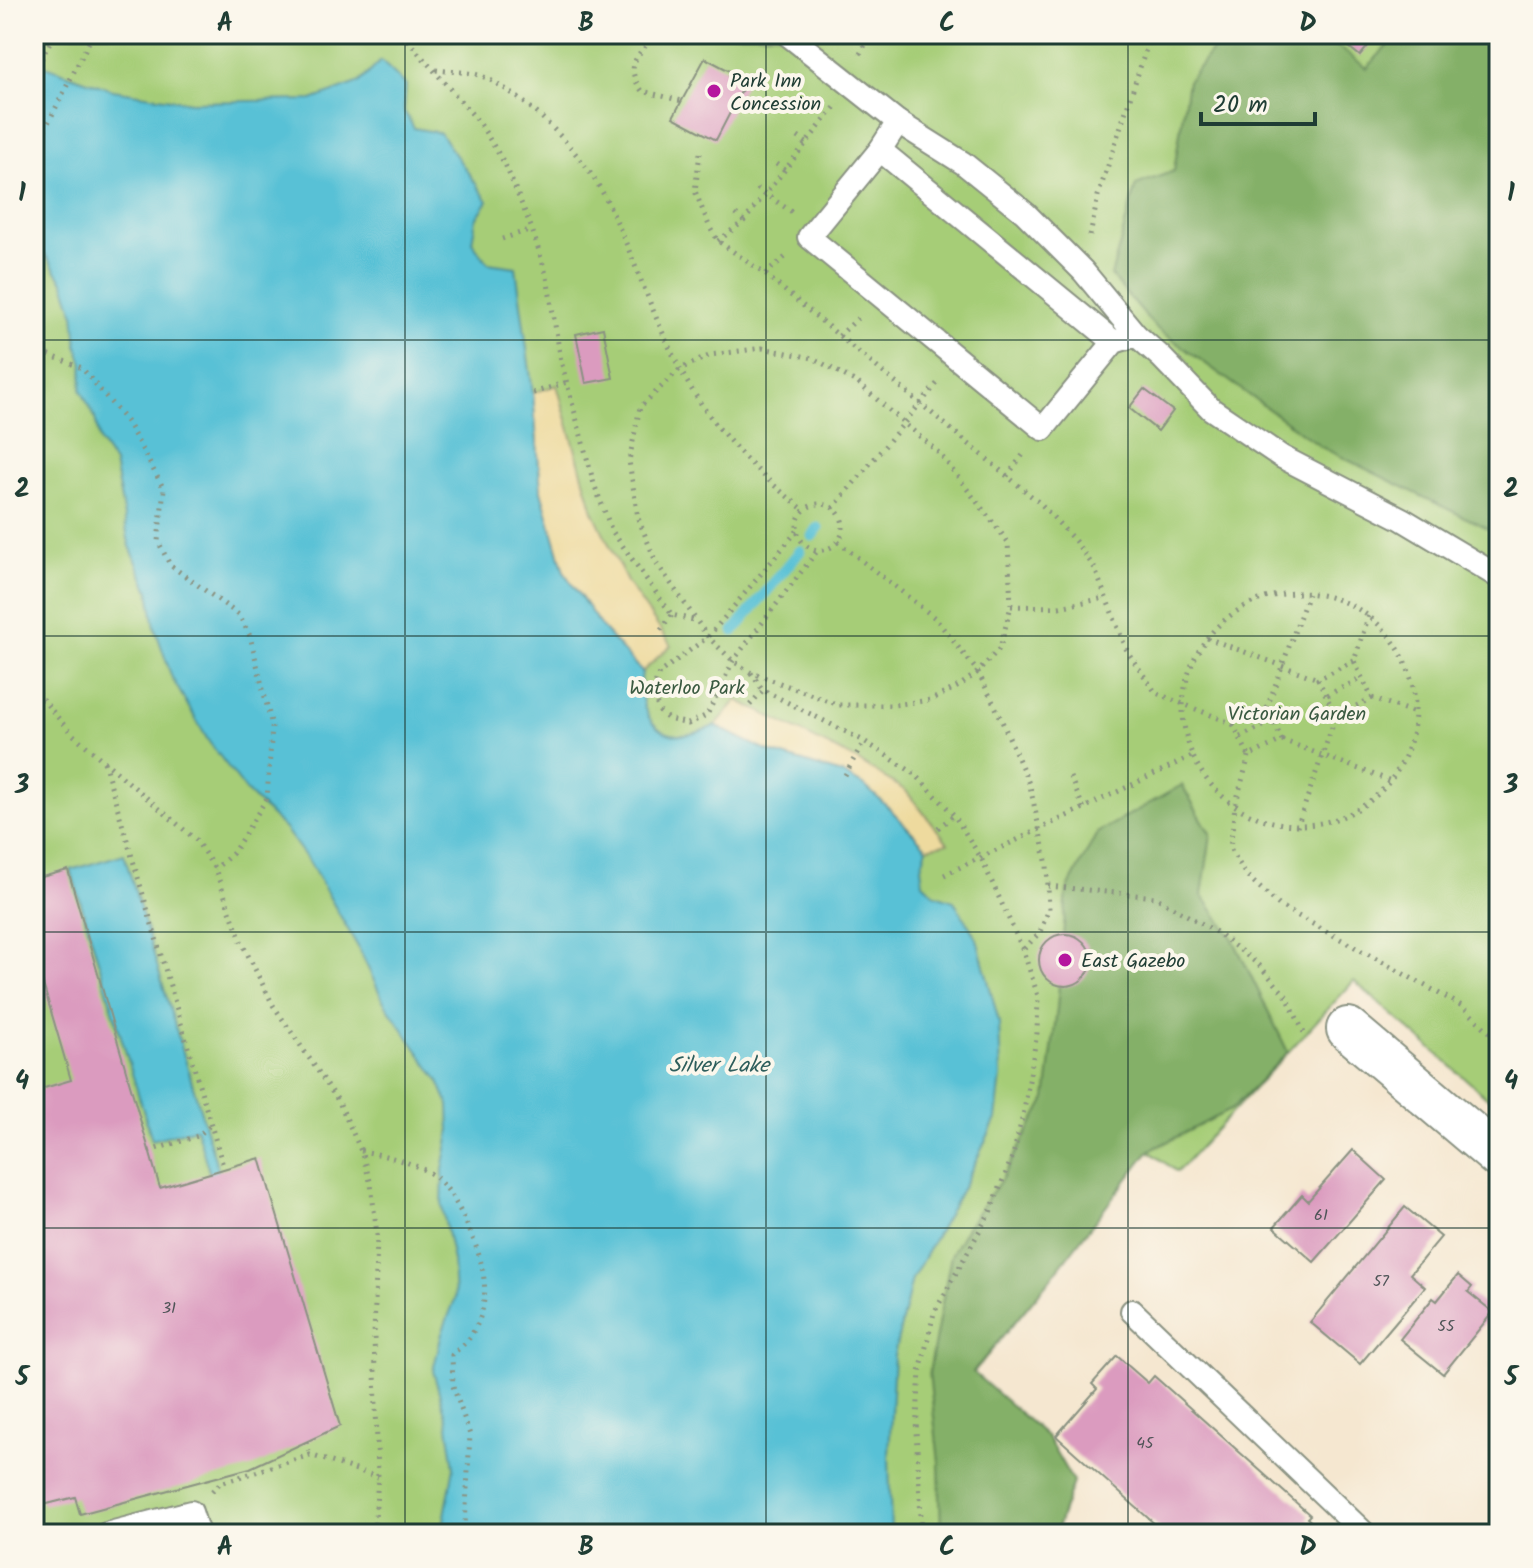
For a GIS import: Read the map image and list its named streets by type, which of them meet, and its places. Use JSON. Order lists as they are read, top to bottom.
{
  "water": ["Silver Lake"],
  "parks": ["Waterloo Park", "Victorian Garden"],
  "places": ["Park Inn Concession", "East Gazebo"],
  "house_numbers": [
    "61",
    "57",
    "31",
    "55",
    "45"
  ],
  "scale_bar": "20 m",
  "grid": {
    "columns": [
      "A",
      "B",
      "C",
      "D"
    ],
    "rows": [
      "1",
      "2",
      "3",
      "4",
      "5"
    ]
  }
}
